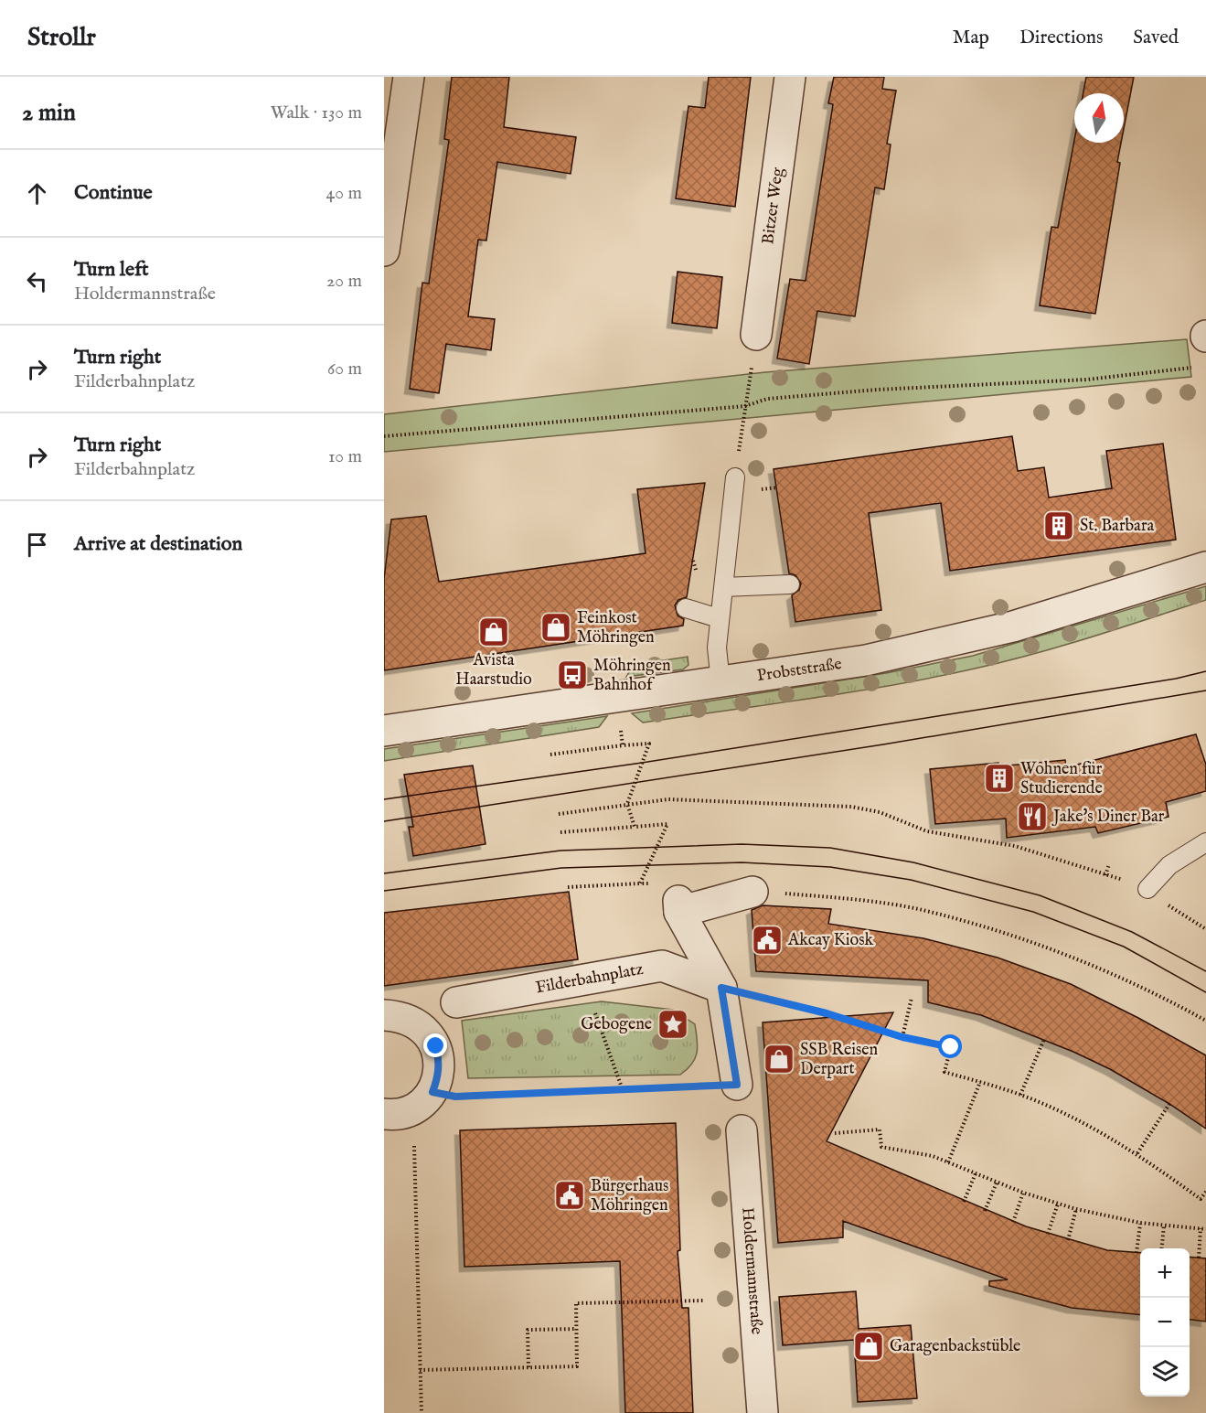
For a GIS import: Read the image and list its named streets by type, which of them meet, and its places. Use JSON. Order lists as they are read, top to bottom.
{
  "streets": {
    "street": [
      "Bitzer Weg",
      "Probststraße",
      "Filderbahnplatz",
      "Holdermannstraße"
    ]
  },
  "places": {
    "building": ["St. Barbara", "Wohnen für Studierende"],
    "shop": [
      "Feinkost Möhringen",
      "Avista Haarstudio",
      "SSB Reisen Derpart",
      "Garagenbackstüble"
    ],
    "bus stop": ["Möhringen Bahnhof"],
    "restaurant": ["Jake's Diner Bar"],
    "public building": ["Akcay Kiosk", "Bürgerhaus Möhringen"],
    "place": ["Gebogene"]
  },
  "north": "top",
  "page": {
    "header": "Strollr",
    "nav": ["Map", "Directions", "Saved"],
    "heading": ["2 min", "Walk · 130 m"],
    "list": [
      ["Continue", "40 m"],
      ["Turn left", "Holdermannstraße", "20 m"],
      ["Turn right", "Filderbahnplatz", "60 m"],
      ["Turn right", "Filderbahnplatz", "10 m"],
      "Arrive at destination"
    ],
    "map_buttons": ["+", "−"]
  }
}
